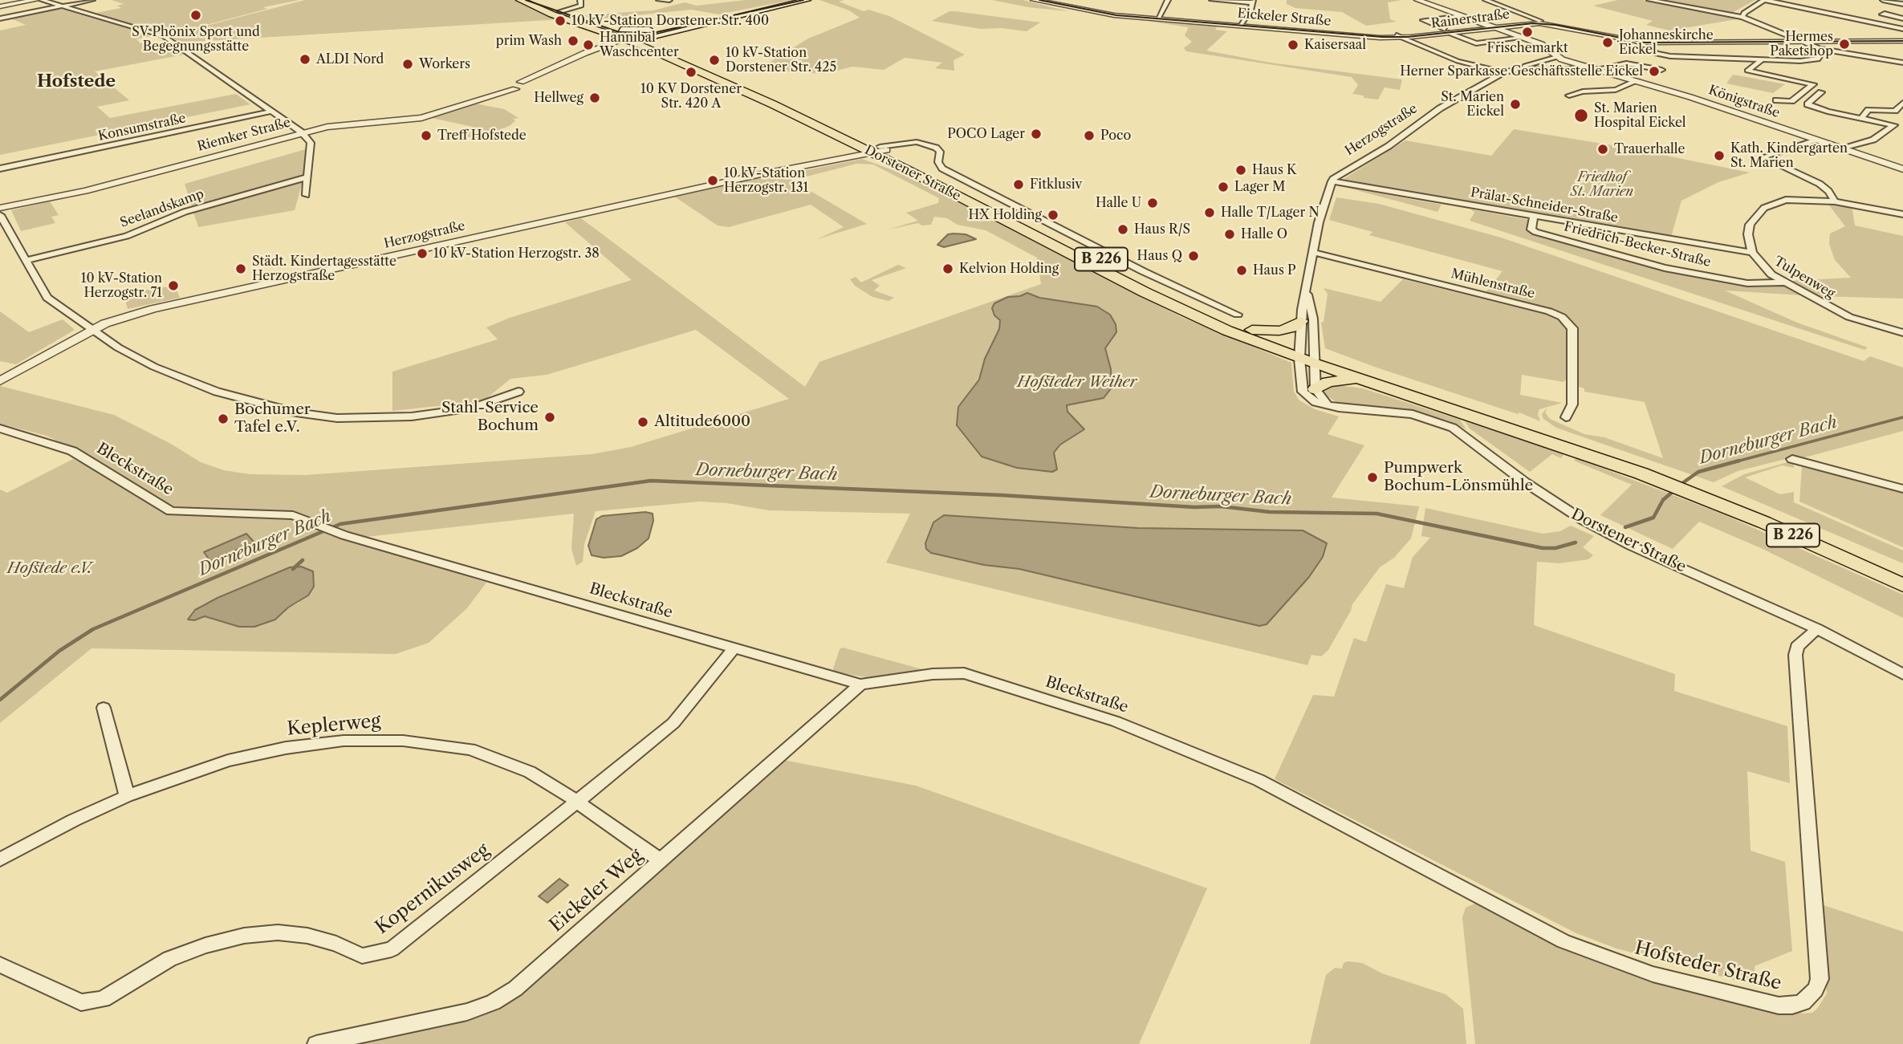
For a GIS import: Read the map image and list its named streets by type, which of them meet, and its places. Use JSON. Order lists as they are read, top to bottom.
{
  "streets": {
    "main road": ["Dorstener Straße", "B 226"],
    "street": [
      "Eickeler Straße",
      "Rainerstraße",
      "Königstraße",
      "Konsumstraße",
      "Herzogstraße",
      "Riemker Straße",
      "Prälat-Schneider-Straße",
      "Seelandskamp",
      "Friedrich-Becker-Straße",
      "Tulpenweg",
      "Mühlenstraße",
      "Bleckstraße",
      "Keplerweg",
      "Kopernikusweg",
      "Eickeler Weg",
      "Hofsteder Straße"
    ]
  },
  "crossings": [
    ["Eickeler Straße", "Rainerstraße"],
    ["Eickeler Straße", "Herzogstraße"],
    ["Rainerstraße", "Königstraße"],
    ["Königstraße", "Herzogstraße"],
    ["Herzogstraße", "Dorstener Straße"],
    ["Herzogstraße", "Prälat-Schneider-Straße"],
    ["Dorstener Straße", "Hofsteder Straße"],
    ["Prälat-Schneider-Straße", "Friedrich-Becker-Straße"],
    ["Prälat-Schneider-Straße", "Tulpenweg"],
    ["Friedrich-Becker-Straße", "Tulpenweg"],
    ["Bleckstraße", "Kopernikusweg"],
    ["Bleckstraße", "Eickeler Weg"],
    ["Bleckstraße", "Hofsteder Straße"],
    ["Keplerweg", "Kopernikusweg"],
    ["Keplerweg", "Eickeler Weg"]
  ],
  "districts": ["Hofstede"],
  "water": ["Dorneburger Bach"],
  "parks": ["Friedhof St. Marien", "Hofsteder Weiher", "Hofstede e.V."],
  "places": [
    "SV Phönix Sport und Begegnungsstätte",
    "10 kV-Station Dorstener Str. 400",
    "Frischemarkt",
    "prim Wash",
    "Johanneskirche Eickel",
    "Hermes Paketshop",
    "Hannibal Waschcenter",
    "Kaisersaal",
    "ALDI Nord",
    "10 kV-Station Dorstener Str. 425",
    "Workers",
    "Herner Sparkasse Geschäftsstelle Eickel",
    "10 KV Dorstener Str. 420 A",
    "Hellweg",
    "St. Marien Eickel",
    "St. Marien Hospital Eickel",
    "POCO Lager",
    "Treff Hofstede",
    "Poco",
    "Trauerhalle",
    "Kath. Kindergarten St. Marien",
    "Haus K",
    "10 kV-Station Herzogstr. 131",
    "Fitklusiv",
    "Lager M",
    "Halle U",
    "Halle T/Lager N",
    "HX Holding",
    "Haus R/S",
    "Halle O",
    "10 kV-Station Herzogstr. 38",
    "Haus Q",
    "Städt. Kindertagesstätte Herzogstraße",
    "Kelvion Holding",
    "Haus P",
    "10 kV-Station Herzogstr. 71",
    "Stahl-Service Bochum",
    "Bochumer Tafel e.V.",
    "Altitude6000",
    "Pumpwerk Bochum-Lönsmühle"
  ]
}
